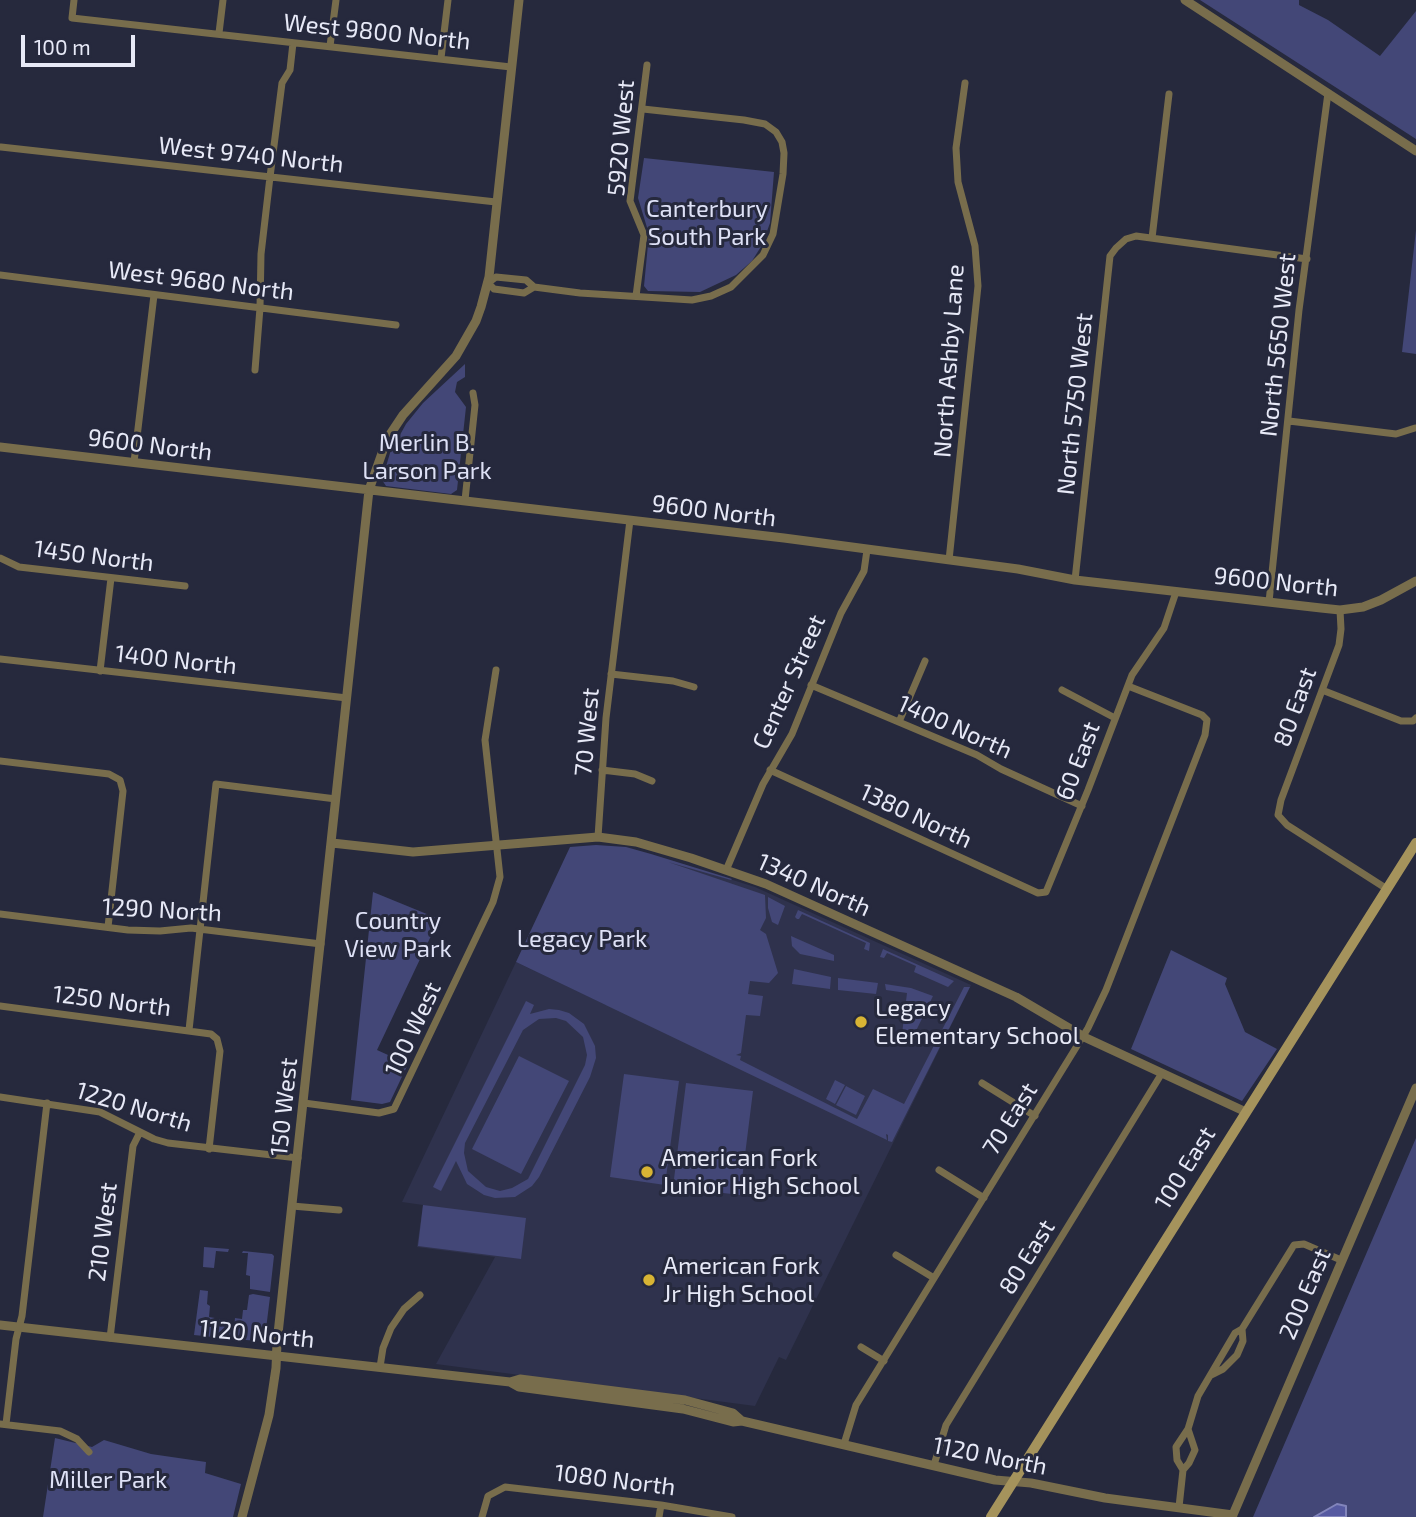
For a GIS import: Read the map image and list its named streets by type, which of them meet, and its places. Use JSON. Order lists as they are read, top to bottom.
{
  "streets": {
    "main road": ["100 East"],
    "street": [
      "West 9800 North",
      "5920 West",
      "West 9740 North",
      "West 9680 North",
      "North 5650 West",
      "North Ashby Lane",
      "North 5750 West",
      "9600 North",
      "1450 North",
      "1400 North",
      "Center Street",
      "80 East",
      "70 West",
      "60 East",
      "1380 North",
      "1340 North",
      "1290 North",
      "1250 North",
      "100 West",
      "1220 North",
      "150 West",
      "70 East",
      "210 West",
      "200 East",
      "1120 North",
      "1080 North"
    ]
  },
  "crossings": [
    ["West 9800 North", "150 West"],
    ["West 9740 North", "150 West"],
    ["North 5650 West", "9600 North"],
    ["North Ashby Lane", "9600 North"],
    ["North 5750 West", "9600 North"],
    ["9600 North", "Center Street"],
    ["9600 North", "80 East"],
    ["9600 North", "70 West"],
    ["9600 North", "60 East"],
    ["9600 North", "150 West"],
    ["1400 North", "Center Street"],
    ["1400 North", "60 East"],
    ["1400 North", "150 West"],
    ["Center Street", "1380 North"],
    ["Center Street", "1340 North"],
    ["80 East", "1340 North"],
    ["80 East", "100 East"],
    ["80 East", "1120 North"],
    ["70 West", "1340 North"],
    ["60 East", "1380 North"],
    ["60 East", "70 East"],
    ["1340 North", "100 West"],
    ["1340 North", "150 West"],
    ["1340 North", "70 East"],
    ["1340 North", "100 East"],
    ["1290 North", "150 West"],
    ["1250 North", "1220 North"],
    ["100 West", "150 West"],
    ["1220 North", "150 West"],
    ["1220 North", "210 West"],
    ["150 West", "1120 North"],
    ["70 East", "1120 North"],
    ["100 East", "1120 North"],
    ["210 West", "1120 North"],
    ["200 East", "1120 North"]
  ],
  "parks": [
    "Canterbury South Park",
    "Merlin B. Larson Park",
    "Country View Park",
    "Legacy Park",
    "Miller Park"
  ],
  "places": ["Legacy Elementary School", "American Fork Junior High School", "American Fork Jr High School"],
  "scale_bar": "100 m"
}
